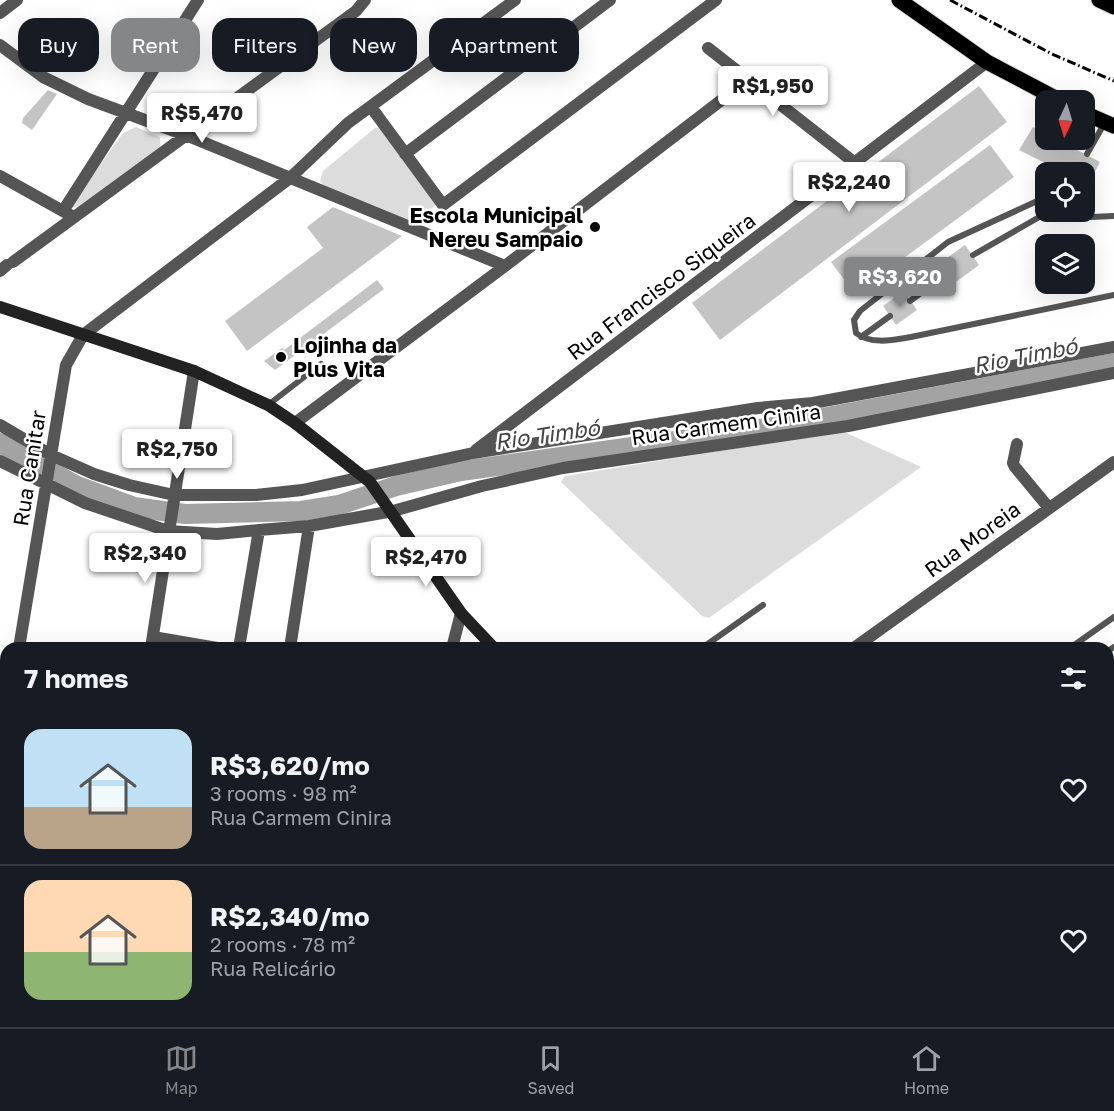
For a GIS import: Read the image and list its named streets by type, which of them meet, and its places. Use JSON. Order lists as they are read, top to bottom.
{
  "streets": {
    "street": [
      "Rua Francisco Siqueira",
      "Rua Carmem Cinira",
      "Rua Canitar",
      "Rua Moreia"
    ]
  },
  "crossings": [
    ["Rua Francisco Siqueira", "Rua Carmem Cinira"],
    ["Rua Carmem Cinira", "Rua Canitar"]
  ],
  "water": ["Rio Timbó"],
  "places": ["Escola Municipal Nereu Sampaio", "Lojinha da Plus Vita"],
  "north": "bottom",
  "page": {
    "chip": [
      "Buy",
      "Rent",
      "Filters",
      "New",
      "Apartment"
    ],
    "price": [
      "R$1,950",
      "R$5,470",
      "R$2,240",
      "R$3,620",
      "R$2,750",
      "R$2,340",
      "R$2,470"
    ],
    "heading": "7 homes",
    "list": [
      {
        "name": "R$3,620/mo",
        "note": "3 rooms · 98 m² · Rua Carmem Cinira"
      },
      {
        "name": "R$2,340/mo",
        "note": "2 rooms · 78 m² · Rua Relicário"
      }
    ],
    "tabs": ["Map", "Saved", "Home"]
  }
}
